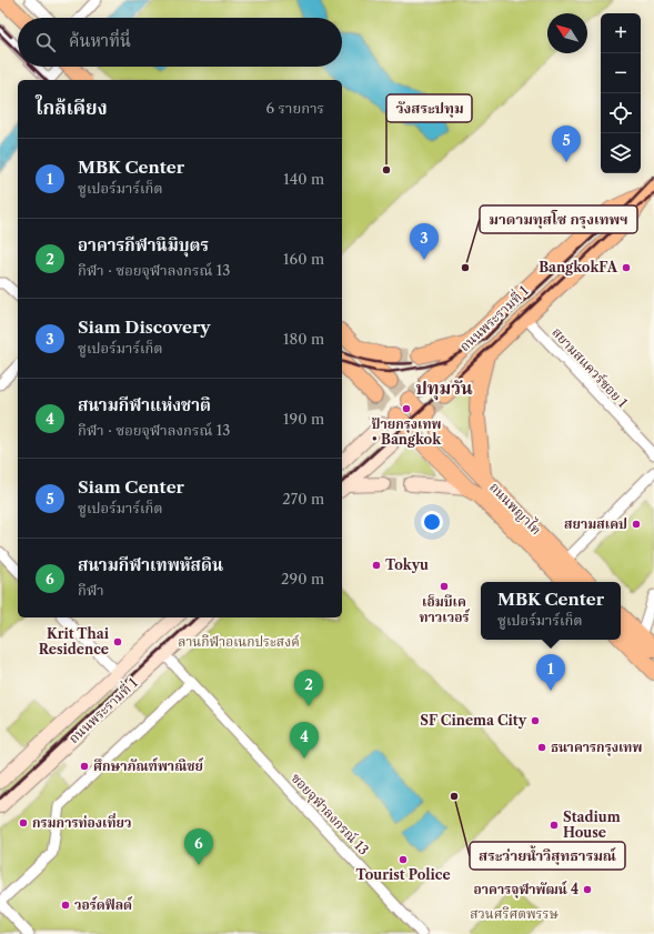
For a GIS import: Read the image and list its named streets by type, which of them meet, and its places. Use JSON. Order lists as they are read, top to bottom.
{
  "streets": {
    "main road": ["ถนนพระรามที่ 1", "ถนนพญาไท"],
    "street": ["สยามสแควร์ซอย 1", "ซอยจุฬาลงกรณ์ 13"]
  },
  "crossings": [
    ["ถนนพระรามที่ 1", "สยามสแควร์ซอย 1"],
    ["ถนนพระรามที่ 1", "ซอยจุฬาลงกรณ์ 13"]
  ],
  "districts": ["ปทุมวัน"],
  "parks": ["ลานกีฬาอเนกประสงค์", "สวนศรีศตพรรษ"],
  "places": [
    "วังสระปทุม",
    "มาดามทุสโซ กรุงเทพฯ",
    "BangkokFA",
    "ป้ายกรุงเทพ • Bangkok",
    "สยามสเคป",
    "Tokyu",
    "เอ็มบีเค ทาวเวอร์",
    "Krit Thai Residence",
    "SF Cinema City",
    "ธนาคารกรุงเทพ",
    "ศึกษาภัณฑ์พาณิชย์",
    "สระว่ายน้ำวิสุทธารมณ์",
    "กรมการท่องเที่ยว",
    "Stadium House",
    "Tourist Police",
    "อาคารจุฬาพัฒน์ 4",
    "วอร์ดฟิลด์"
  ],
  "north": "top left",
  "page": {
    "map_buttons": ["+", "−"],
    "search": "ค้นหาที่นี่",
    "heading": ["ใกล้เคียง", "6 รายการ"],
    "pins": [
      "5",
      "3",
      "1",
      "2",
      "4",
      "6"
    ],
    "list": [
      {
        "mark": "1",
        "name": "MBK Center",
        "note": "ซูเปอร์มาร์เก็ต",
        "value": "140 m"
      },
      {
        "mark": "2",
        "name": "อาคารกีฬานิมิบุตร",
        "note": "กีฬา · ซอยจุฬาลงกรณ์ 13",
        "value": "160 m"
      },
      {
        "mark": "3",
        "name": "Siam Discovery",
        "note": "ซูเปอร์มาร์เก็ต",
        "value": "180 m"
      },
      {
        "mark": "4",
        "name": "สนามกีฬาแห่งชาติ",
        "note": "กีฬา · ซอยจุฬาลงกรณ์ 13",
        "value": "190 m"
      },
      {
        "mark": "5",
        "name": "Siam Center",
        "note": "ซูเปอร์มาร์เก็ต",
        "value": "270 m"
      },
      {
        "mark": "6",
        "name": "สนามกีฬาเทพหัสดิน",
        "note": "กีฬา",
        "value": "290 m"
      }
    ],
    "popup": ["MBK Center", "ซูเปอร์มาร์เก็ต"]
  }
}
